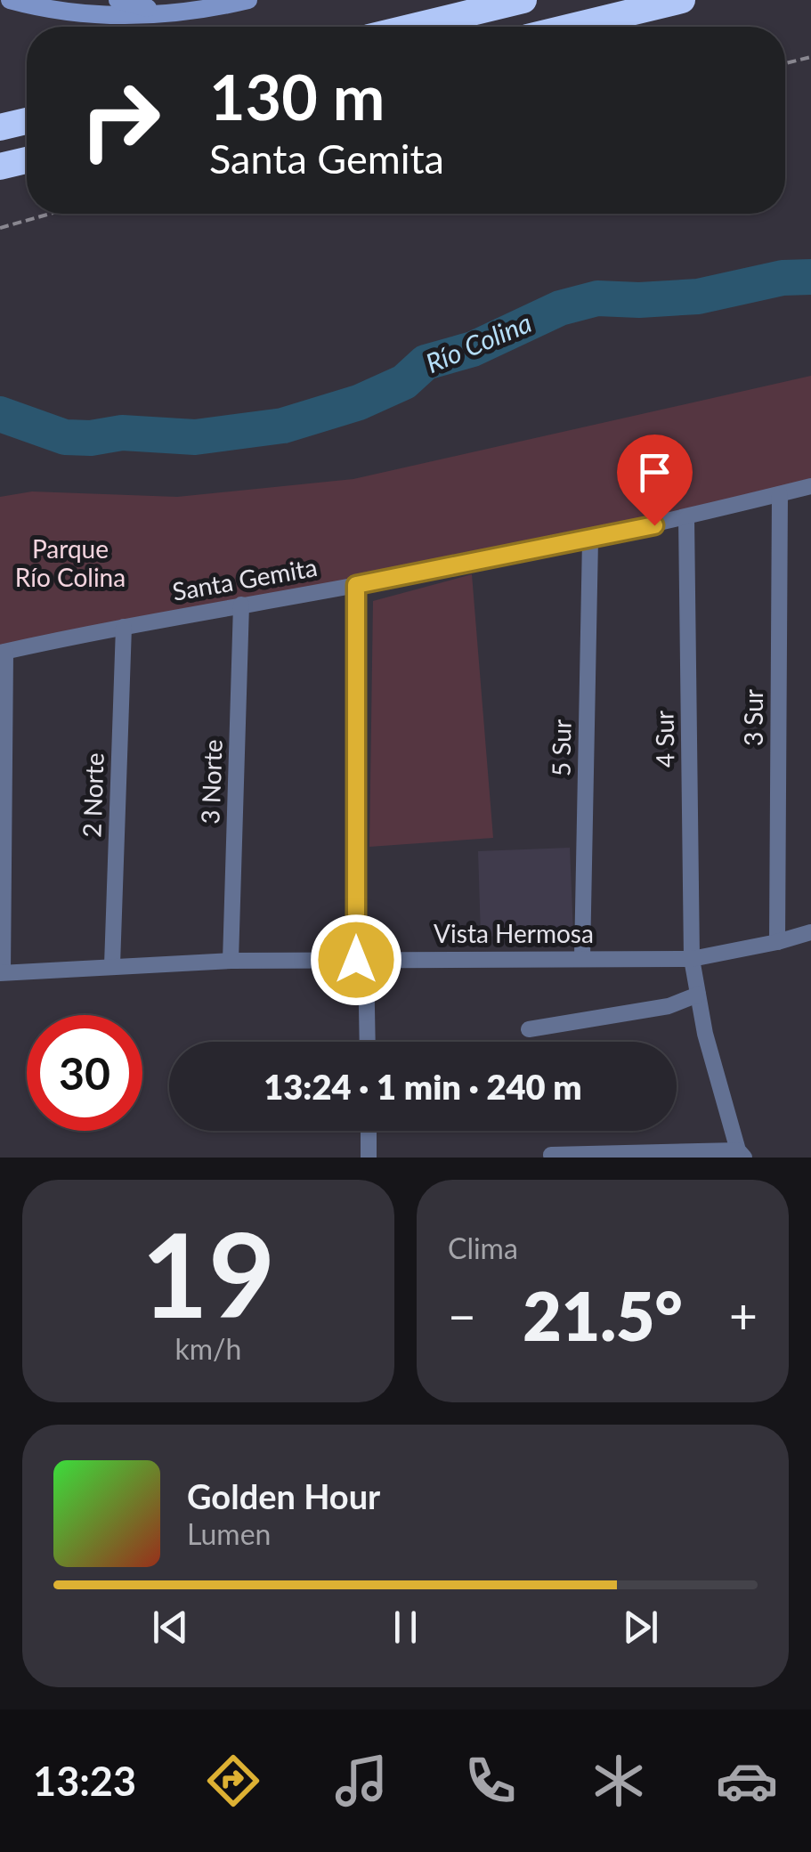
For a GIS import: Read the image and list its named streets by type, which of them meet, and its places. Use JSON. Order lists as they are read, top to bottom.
{
  "streets": {
    "street": [
      "Santa Gemita",
      "3 Sur",
      "4 Sur",
      "5 Sur",
      "3 Norte",
      "2 Norte",
      "Vista Hermosa"
    ]
  },
  "crossings": [
    ["Santa Gemita", "3 Sur"],
    ["Santa Gemita", "4 Sur"],
    ["Santa Gemita", "5 Sur"],
    ["Santa Gemita", "3 Norte"],
    ["Santa Gemita", "2 Norte"],
    ["3 Sur", "Vista Hermosa"],
    ["4 Sur", "Vista Hermosa"],
    ["5 Sur", "Vista Hermosa"],
    ["3 Norte", "Vista Hermosa"],
    ["2 Norte", "Vista Hermosa"]
  ],
  "water": ["Río Colina"],
  "parks": ["Parque Río Colina"],
  "page": {
    "turn": ["130 m", "Santa Gemita"],
    "limit": "30",
    "trip": "13:24 · 1 min · 240 m",
    "tile": [
      ["19", "km/h"],
      "Clima"
    ],
    "heat": ["−", "21.5°", "+"],
    "song": ["Golden Hour", "Lumen"],
    "tabs": "13:23"
  }
}
